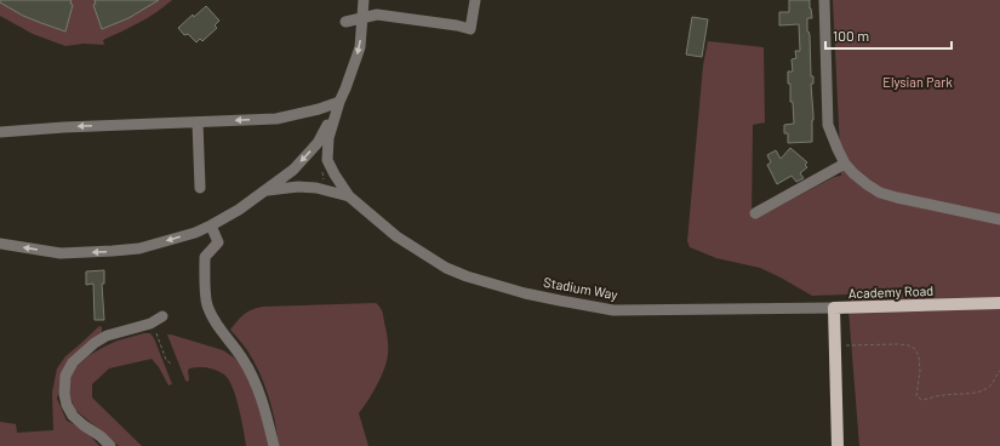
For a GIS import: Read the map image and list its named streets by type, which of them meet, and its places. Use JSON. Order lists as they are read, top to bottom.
{
  "streets": {
    "main road": ["Academy Road"],
    "street": ["Stadium Way"]
  },
  "crossings": [
    ["Stadium Way", "Academy Road"]
  ],
  "parks": ["Elysian Park"],
  "scale_bar": "100 m"
}
